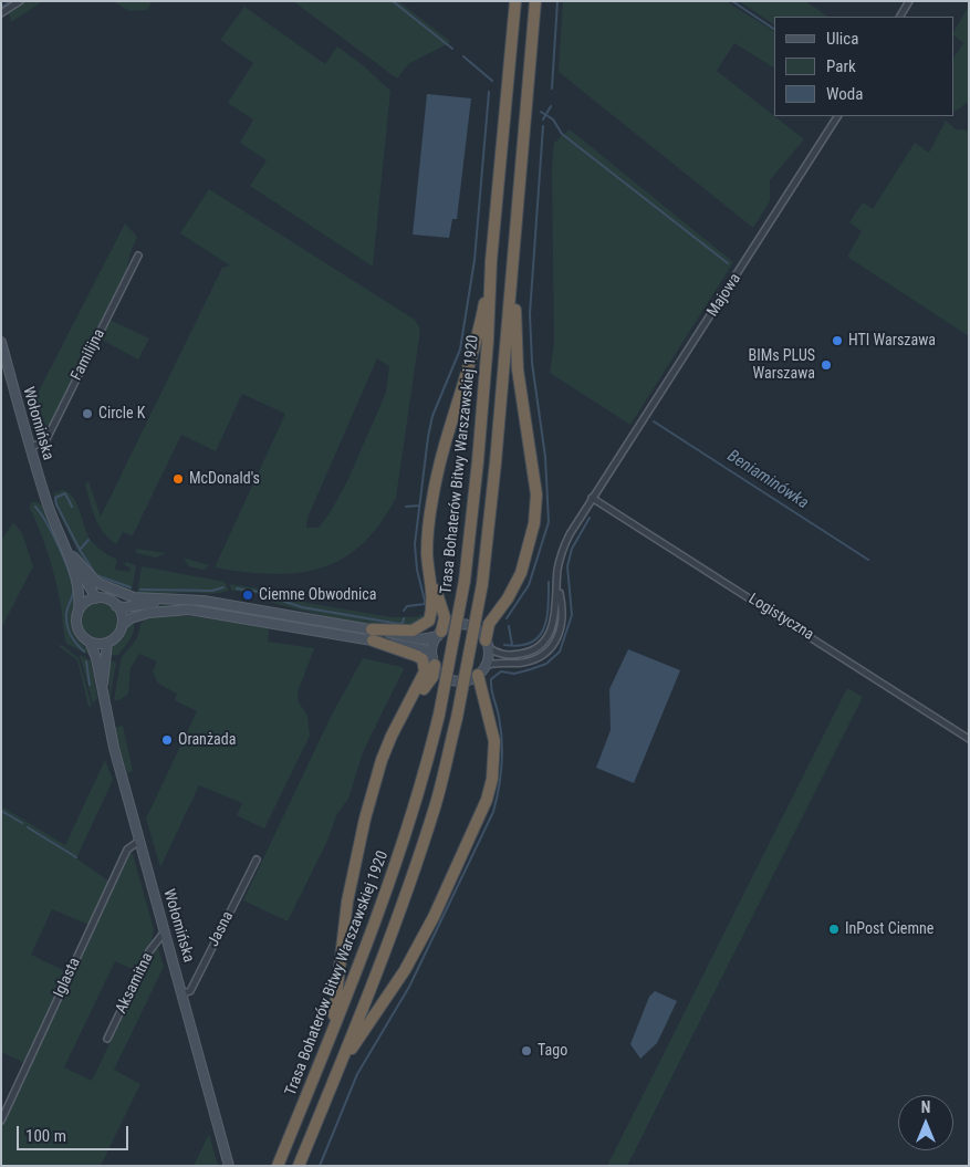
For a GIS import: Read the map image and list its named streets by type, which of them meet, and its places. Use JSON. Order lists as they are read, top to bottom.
{
  "streets": {
    "highway": ["Trasa Bohaterów Bitwy Warszawskiej 1920"],
    "main road": ["Wołomińska"],
    "street": [
      "Majowa",
      "Familijna",
      "Logistyczna",
      "Jasna",
      "Iglasta",
      "Aksamitna"
    ]
  },
  "crossings": [
    ["Majowa", "Logistyczna"],
    ["Familijna", "Wołomińska"],
    ["Wołomińska", "Jasna"],
    ["Wołomińska", "Iglasta"],
    ["Wołomińska", "Aksamitna"]
  ],
  "water": ["Beniaminówka"],
  "places": [
    "HTI Warszawa",
    "BIMs PLUS Warszawa",
    "Circle K",
    "McDonald's",
    "Ciemne Obwodnica",
    "Oranżada",
    "InPost Ciemne",
    "Tago"
  ],
  "legend": ["Ulica", "Park", "Woda"],
  "scale_bar": "100 m",
  "north": "top"
}
